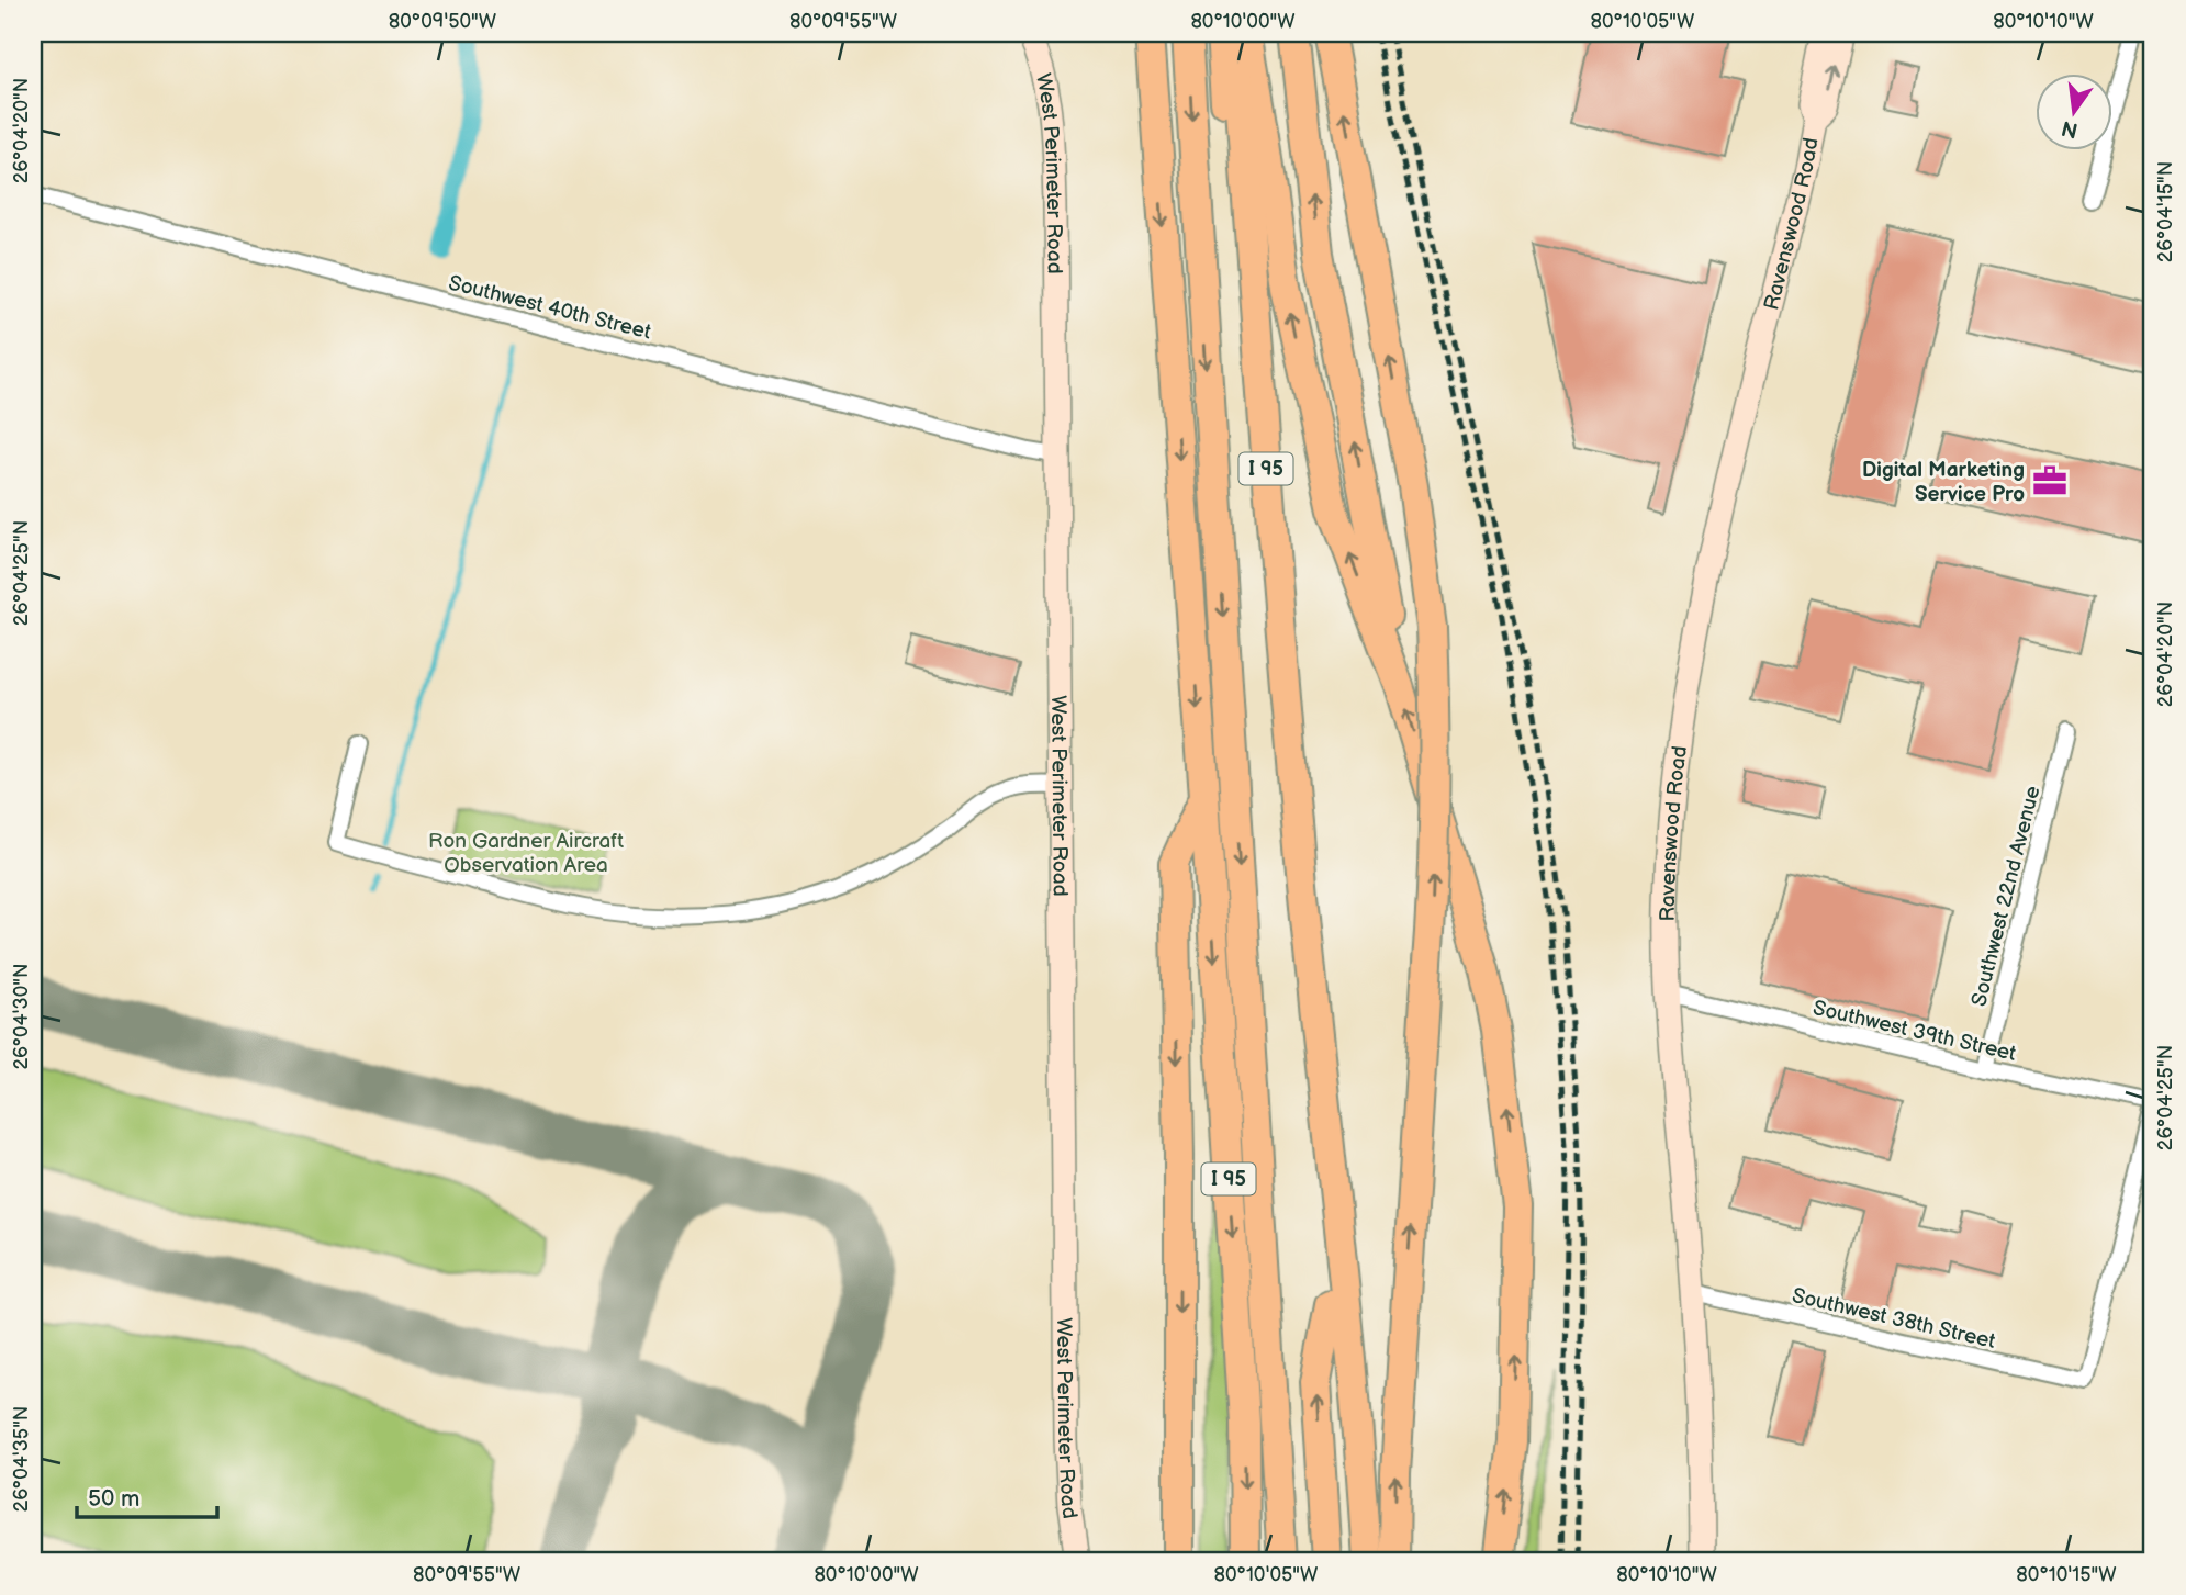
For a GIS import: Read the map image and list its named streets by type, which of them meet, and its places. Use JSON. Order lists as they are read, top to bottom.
{
  "streets": {
    "highway": ["I 95"],
    "street": [
      "West Perimeter Road",
      "Ravenswood Road",
      "Southwest 40th Street",
      "Southwest 22nd Avenue",
      "Southwest 39th Street",
      "Southwest 38th Street"
    ]
  },
  "crossings": [
    ["West Perimeter Road", "Southwest 40th Street"],
    ["Ravenswood Road", "Southwest 39th Street"],
    ["Ravenswood Road", "Southwest 38th Street"],
    ["Southwest 22nd Avenue", "Southwest 39th Street"],
    ["Southwest 39th Street", "Southwest 38th Street"]
  ],
  "parks": ["Ron Gardner Aircraft Observation Area"],
  "places": {
    "office": ["Digital Marketing Service Pro"]
  },
  "scale_bar": "50 m",
  "north": "bottom",
  "coordinates": [
    "80°09'50\"W",
    "80°09'55\"W",
    "80°10'00\"W",
    "80°10'05\"W",
    "80°10'10\"W",
    "26°04'20\"N",
    "26°04'15\"N",
    "26°04'25\"N",
    "26°04'30\"N",
    "26°04'35\"N",
    "80°10'15\"W"
  ]
}
